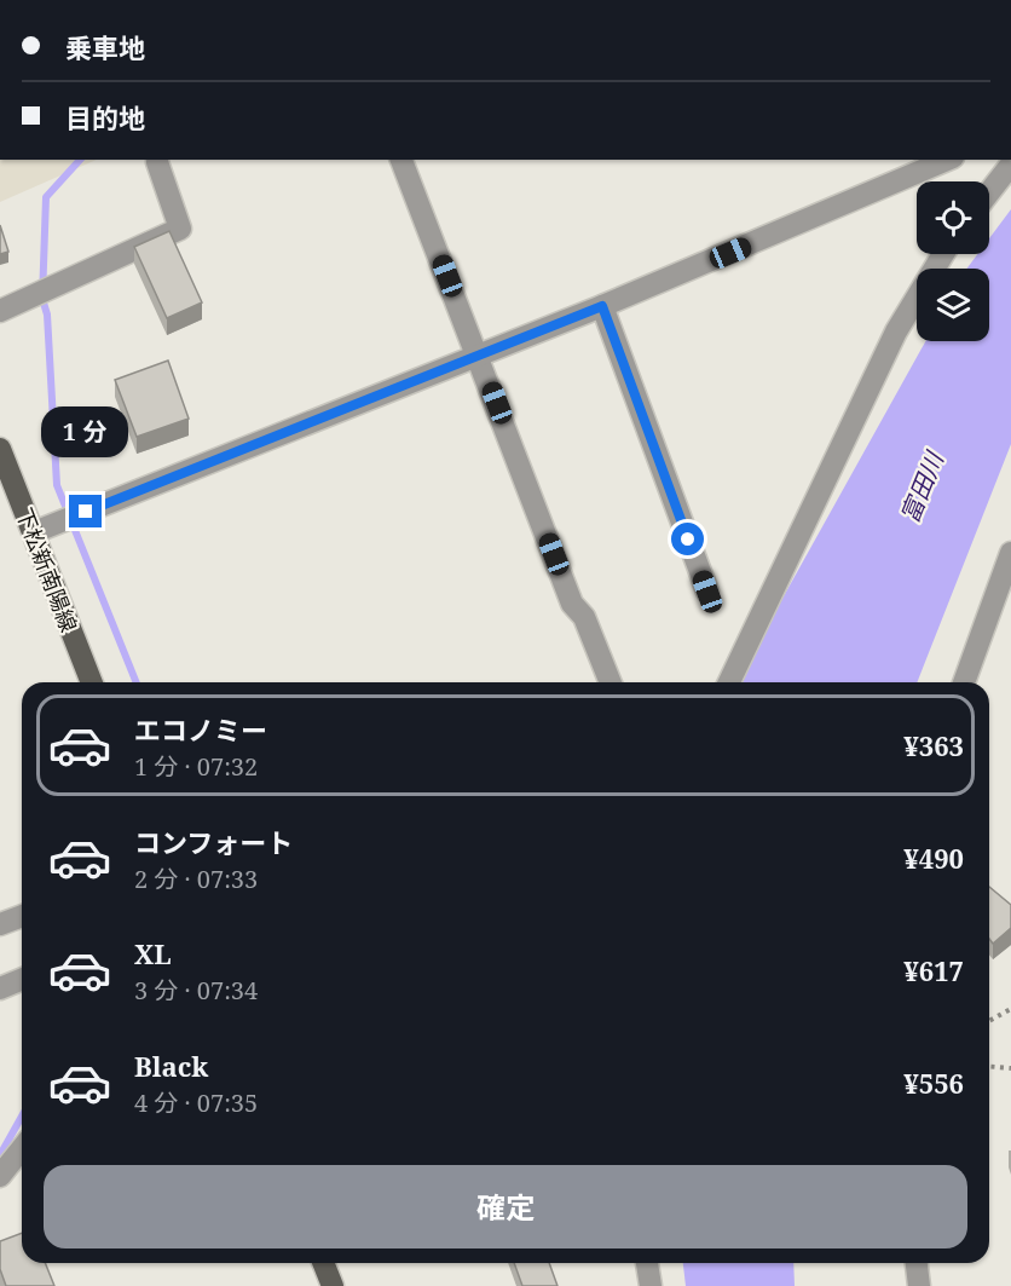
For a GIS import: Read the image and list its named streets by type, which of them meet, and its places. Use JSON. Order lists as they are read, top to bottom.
{
  "streets": {
    "main road": ["下松新南陽線"]
  },
  "water": ["富田川"],
  "page": {
    "banner": ["乗車地", "目的地"],
    "bubble": "1 分",
    "list": [
      {
        "name": "エコノミー",
        "note": "1 分 · 07:32",
        "value": "¥363"
      },
      {
        "name": "コンフォート",
        "note": "2 分 · 07:33",
        "value": "¥490"
      },
      {
        "name": "XL",
        "note": "3 分 · 07:34",
        "value": "¥617"
      },
      {
        "name": "Black",
        "note": "4 分 · 07:35",
        "value": "¥556"
      }
    ],
    "buttons": "確定"
  }
}
